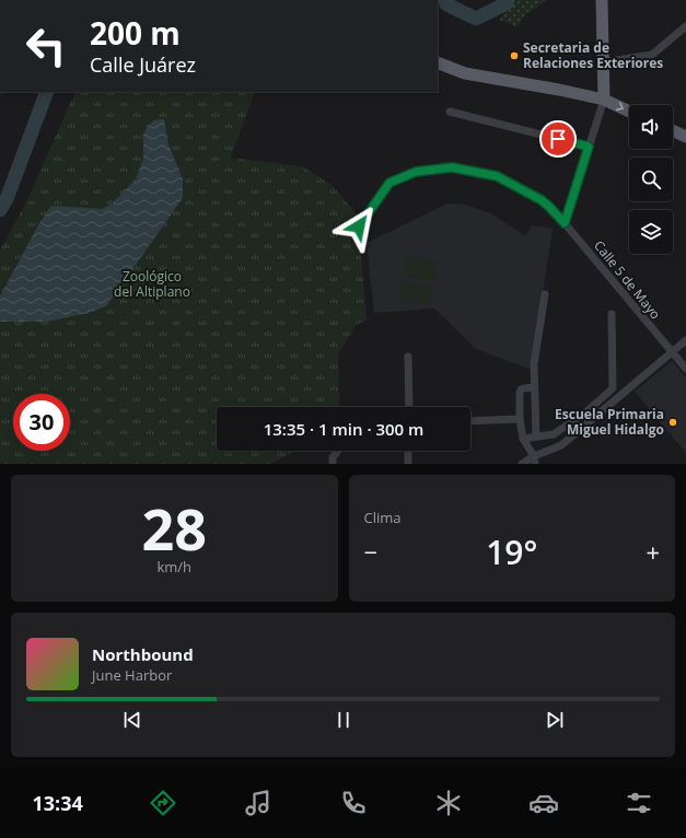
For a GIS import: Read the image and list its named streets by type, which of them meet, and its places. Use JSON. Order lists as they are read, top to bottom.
{
  "streets": {
    "street": ["Calle 5 de Mayo"]
  },
  "parks": ["Zoológico del Altiplano"],
  "places": ["Secretaria de Relaciones Exteriores", "Escuela Primaria Miguel Hidalgo"],
  "page": {
    "turn": ["200 m", "Calle Juárez"],
    "limit": "30",
    "trip": "13:35 · 1 min · 300 m",
    "tile": [
      ["28", "km/h"],
      "Clima"
    ],
    "heat": ["−", "19°", "+"],
    "song": ["Northbound", "June Harbor"],
    "tabs": "13:34"
  }
}
